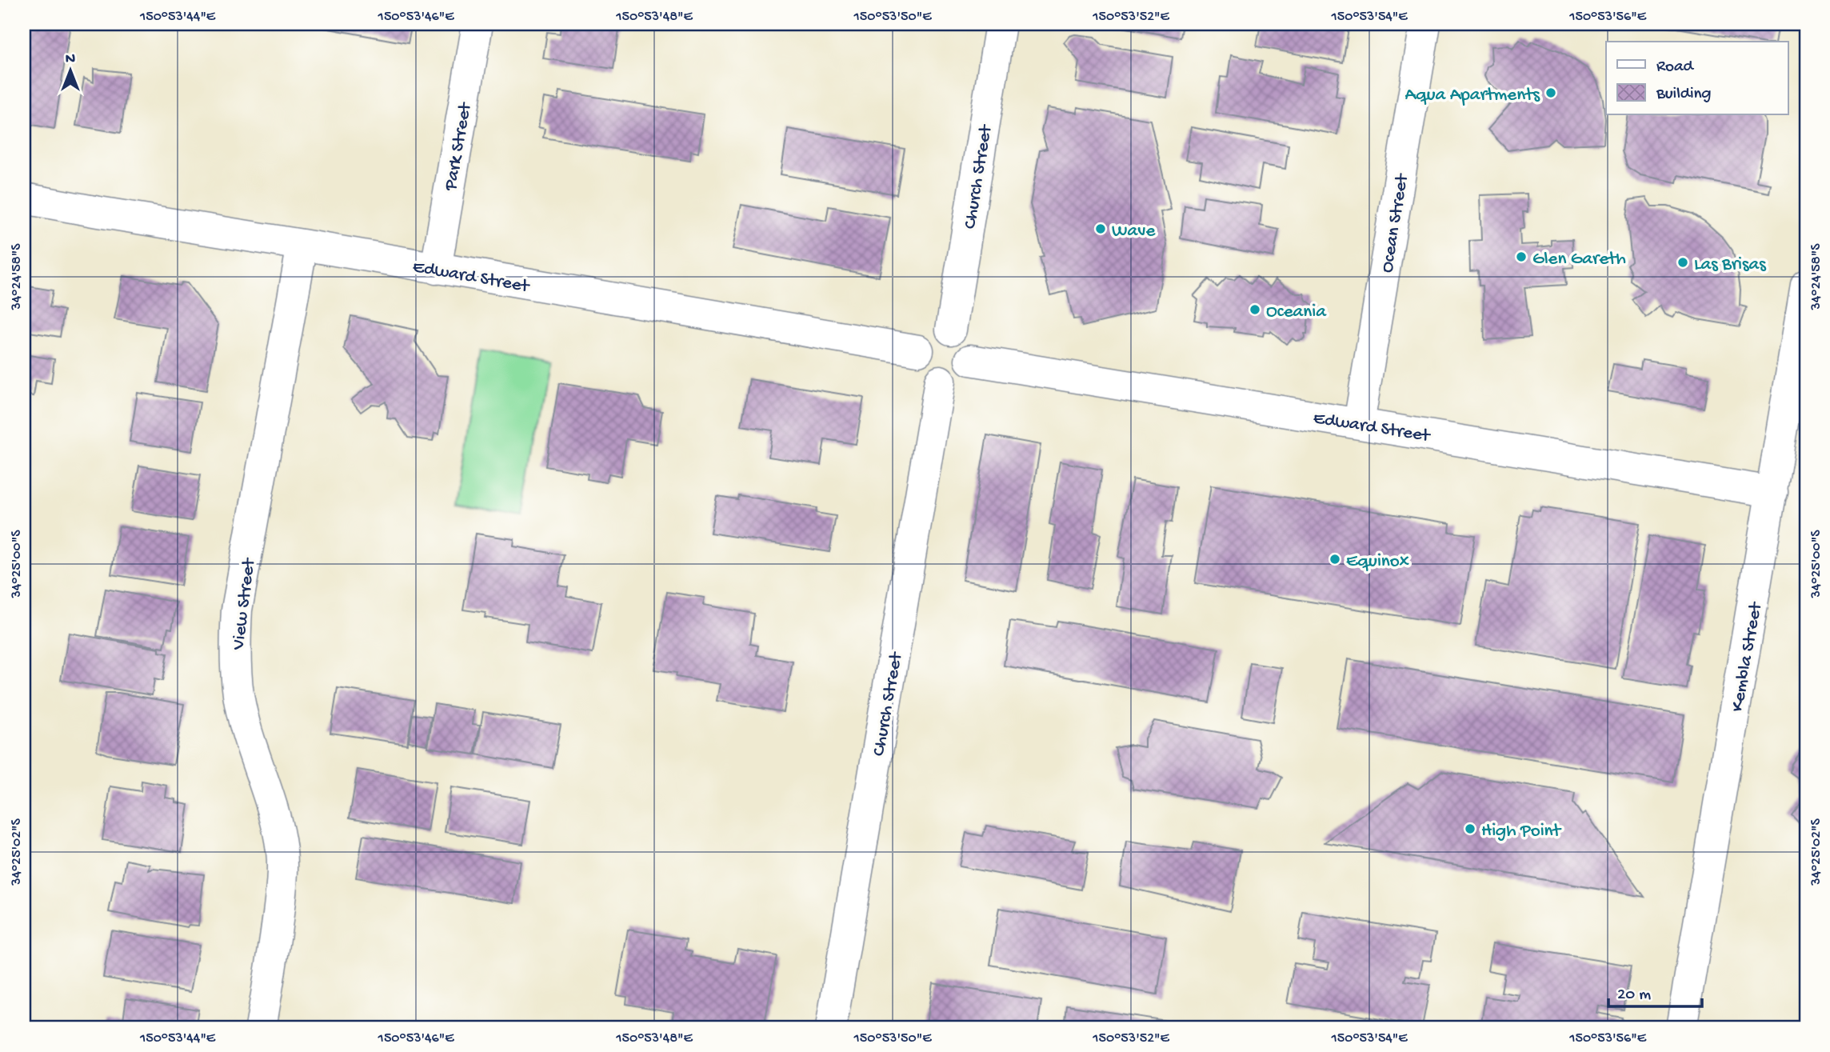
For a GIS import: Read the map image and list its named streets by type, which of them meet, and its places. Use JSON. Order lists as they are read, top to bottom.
{
  "streets": {
    "street": [
      "Park Street",
      "Church Street",
      "Ocean Street",
      "Edward Street",
      "View Street",
      "Kembla Street"
    ]
  },
  "crossings": [
    ["Park Street", "Edward Street"],
    ["Church Street", "Edward Street"],
    ["Ocean Street", "Edward Street"],
    ["Edward Street", "View Street"],
    ["Edward Street", "Kembla Street"]
  ],
  "places": [
    "Aqua Apartments",
    "Wave",
    "Glen Gareth",
    "Las Brisas",
    "Oceania",
    "Equinox",
    "High Point"
  ],
  "legend": ["Road", "Building"],
  "scale_bar": "20 m",
  "north": "top",
  "coordinates": [
    "150°53'44\"E",
    "150°53'46\"E",
    "150°53'48\"E",
    "150°53'50\"E",
    "150°53'52\"E",
    "150°53'54\"E",
    "150°53'56\"E",
    "34°24'58\"S",
    "34°25'00\"S",
    "34°25'02\"S"
  ]
}
